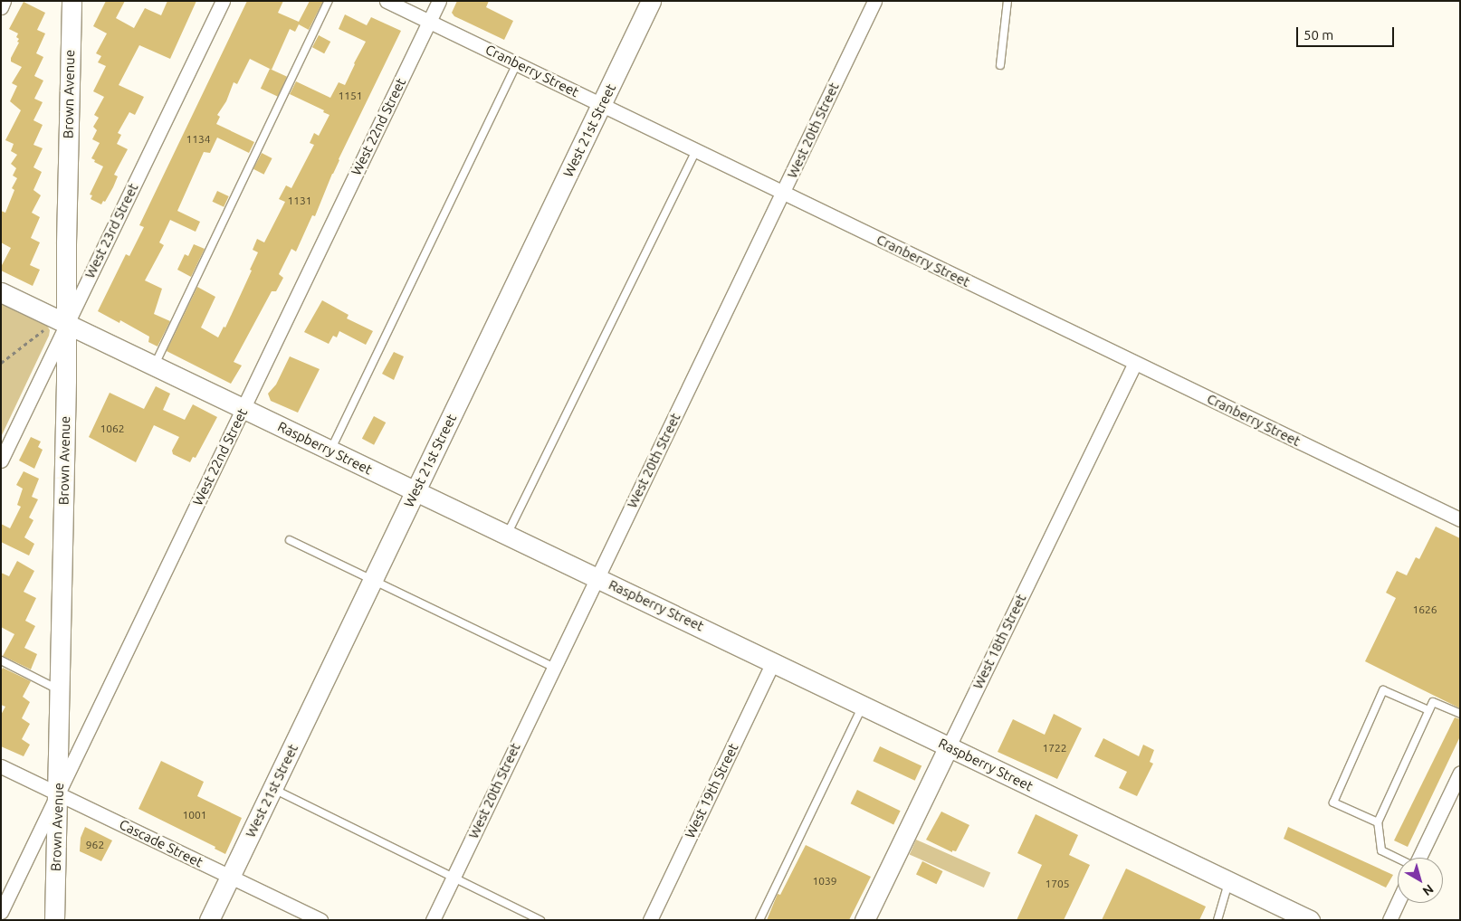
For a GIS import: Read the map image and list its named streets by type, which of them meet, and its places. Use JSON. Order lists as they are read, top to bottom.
{
  "streets": {
    "street": [
      "Cranberry Street",
      "Brown Avenue",
      "West 22nd Street",
      "West 21st Street",
      "West 20th Street",
      "West 23rd Street",
      "Raspberry Street",
      "West 18th Street",
      "West 19th Street",
      "Cascade Street"
    ]
  },
  "crossings": [
    ["Cranberry Street", "West 22nd Street"],
    ["Cranberry Street", "West 21st Street"],
    ["Cranberry Street", "West 20th Street"],
    ["Cranberry Street", "West 18th Street"],
    ["Brown Avenue", "West 22nd Street"],
    ["Brown Avenue", "West 23rd Street"],
    ["Brown Avenue", "Raspberry Street"],
    ["Brown Avenue", "Cascade Street"],
    ["West 22nd Street", "Raspberry Street"],
    ["West 22nd Street", "Cascade Street"],
    ["West 21st Street", "Raspberry Street"],
    ["West 21st Street", "Cascade Street"],
    ["West 20th Street", "Raspberry Street"],
    ["West 23rd Street", "Raspberry Street"],
    ["Raspberry Street", "West 18th Street"],
    ["Raspberry Street", "West 19th Street"]
  ],
  "house_numbers": [
    "1151",
    "1134",
    "1131",
    "1062",
    "1626",
    "1722",
    "1001",
    "962",
    "1039",
    "1705"
  ],
  "scale_bar": "50 m",
  "north": "bottom right"
}
